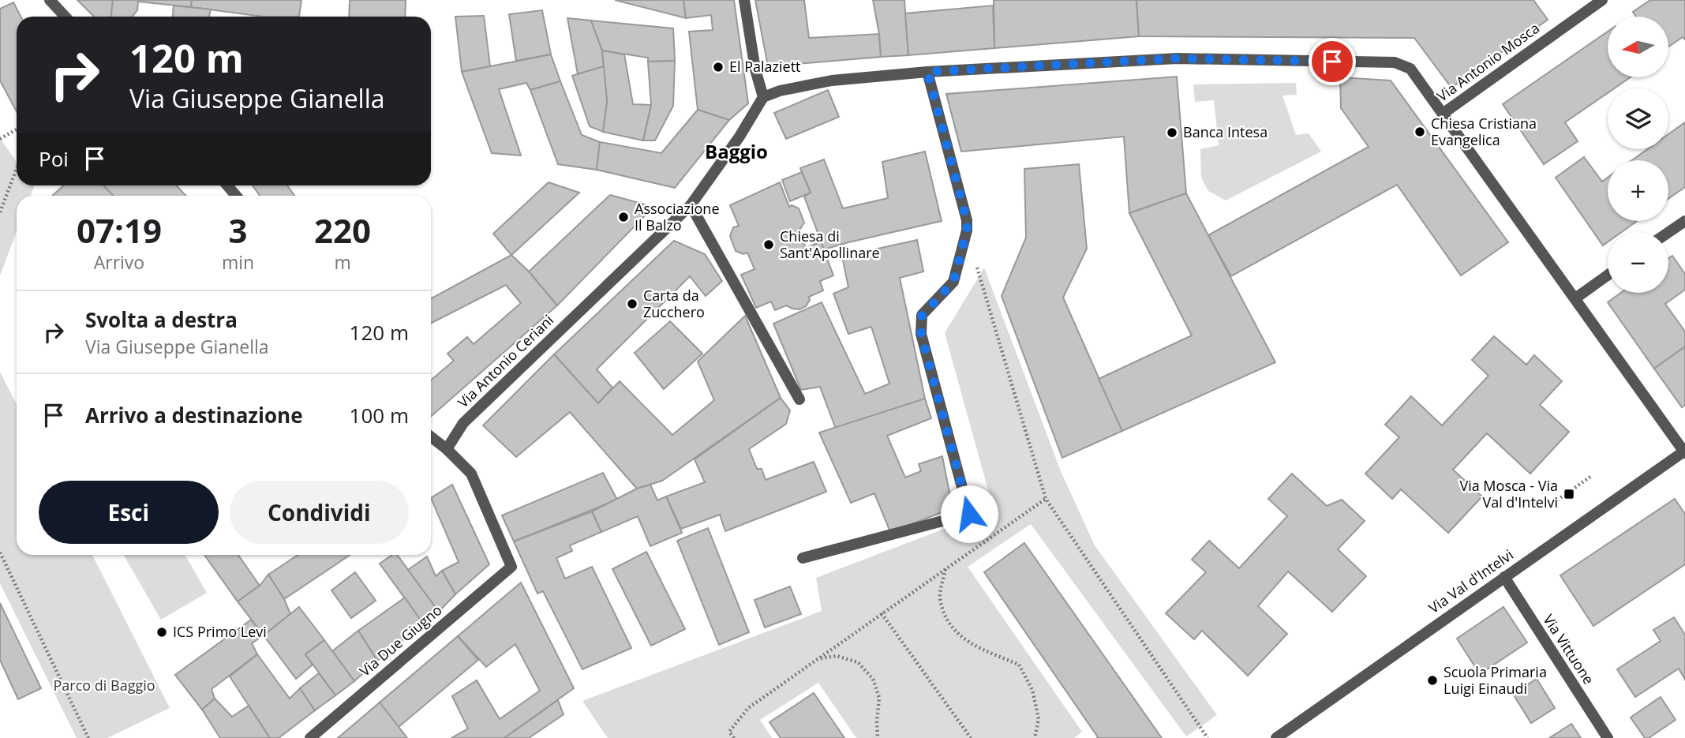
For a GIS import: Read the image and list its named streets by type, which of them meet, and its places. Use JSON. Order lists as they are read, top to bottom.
{
  "streets": {
    "street": [
      "Via Antonio Mosca",
      "Via Antonio Ceriani",
      "Via Val d'Intelvi",
      "Via Due Giugno",
      "Via Vittuone"
    ]
  },
  "crossings": [
    ["Via Antonio Mosca", "Via Val d'Intelvi"],
    ["Via Antonio Ceriani", "Via Due Giugno"],
    ["Via Val d'Intelvi", "Via Vittuone"]
  ],
  "districts": ["Baggio"],
  "parks": ["Parco di Baggio"],
  "places": {
    "other": [
      "El Palaziett",
      "Chiesa Cristiana Evangelica",
      "Banca Intesa",
      "Associazione Il Balzo",
      "Chiesa di Sant'Apollinare",
      "Carta da Zucchero",
      "ICS Primo Levi",
      "Scuola Primaria Luigi Einaudi"
    ],
    "transit": ["Via Mosca - Via Val d'Intelvi"]
  },
  "north": "left",
  "page": {
    "map_buttons": ["+", "−"],
    "turn": ["120 m", "Via Giuseppe Gianella"],
    "then": "Poi",
    "eta": [
      "07:19",
      "Arrivo",
      "3",
      "min",
      "220",
      "m"
    ],
    "list": [
      {
        "name": "Svolta a destra",
        "note": "Via Giuseppe Gianella",
        "value": "120 m"
      },
      {
        "name": "Arrivo a destinazione",
        "value": "100 m"
      }
    ],
    "buttons": ["Esci", "Condividi"]
  }
}
